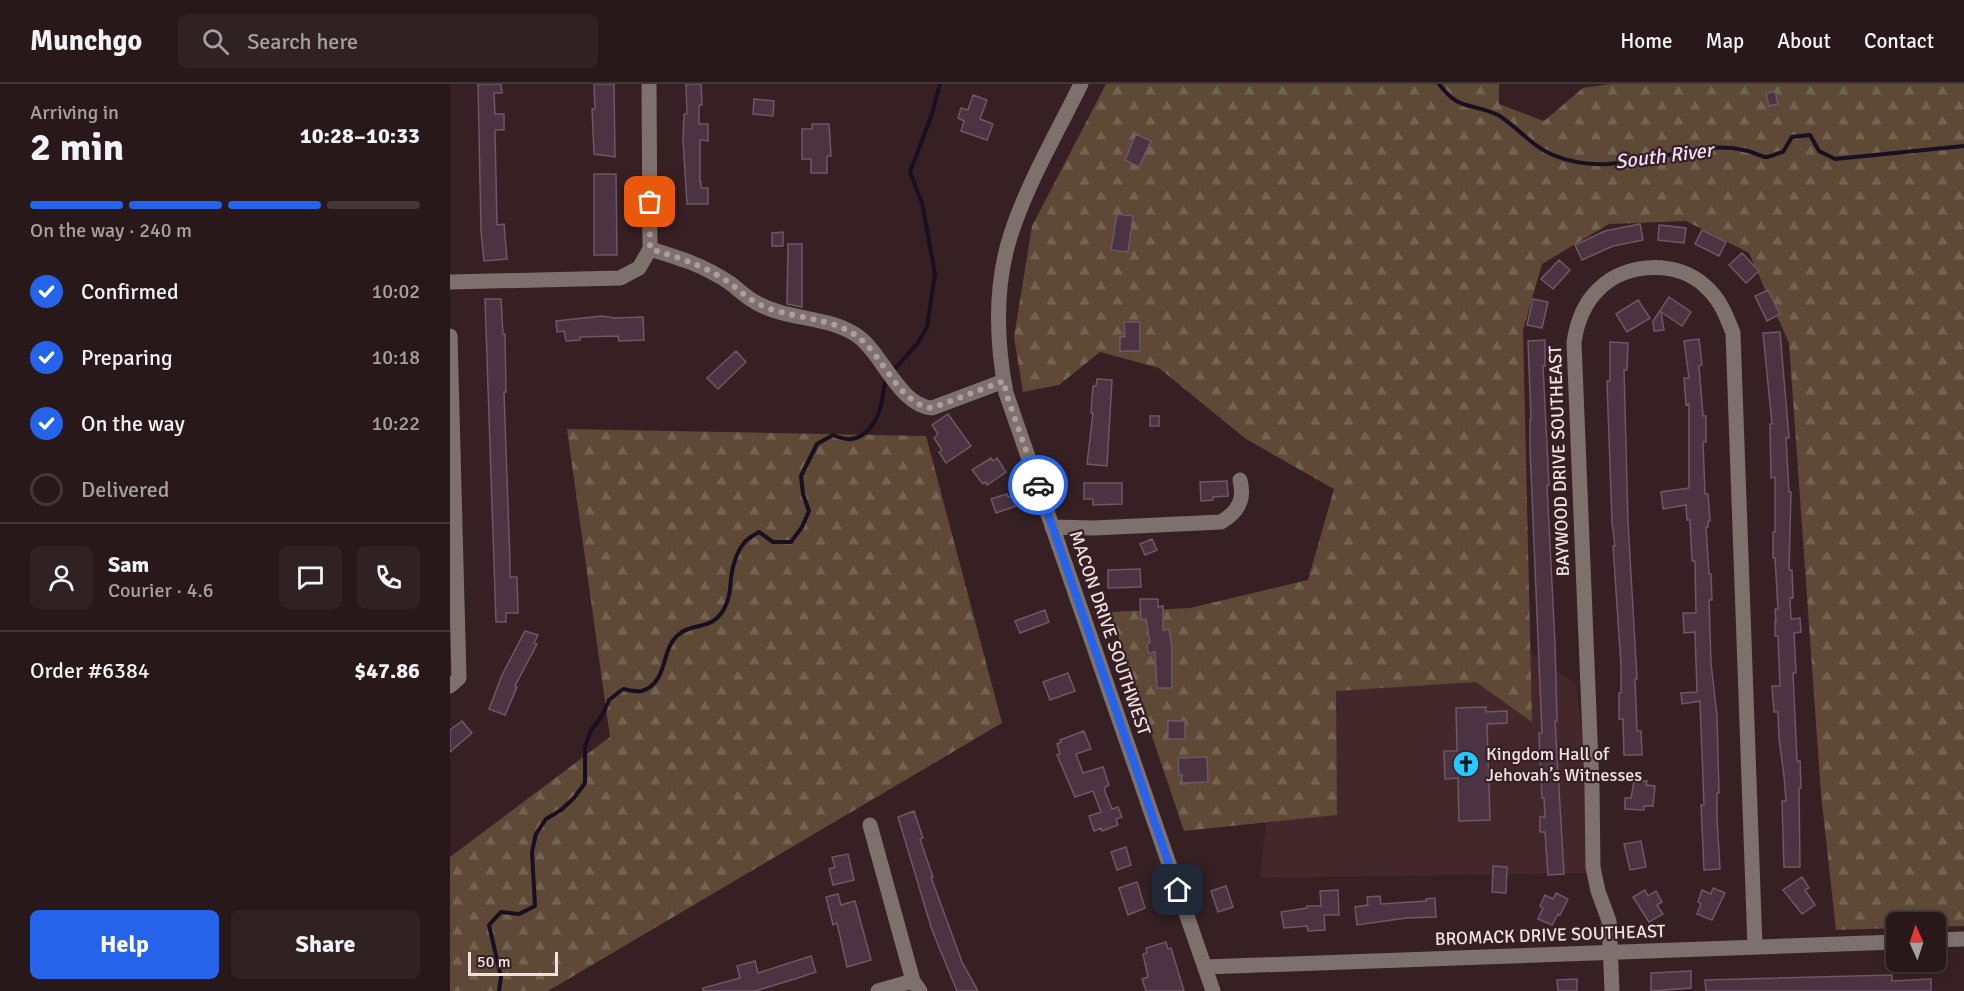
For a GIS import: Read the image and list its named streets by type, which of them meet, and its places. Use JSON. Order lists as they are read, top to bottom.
{
  "streets": {
    "street": ["BAYWOOD DRIVE SOUTHEAST", "MACON DRIVE SOUTHWEST", "BROMACK DRIVE SOUTHEAST"]
  },
  "crossings": [
    ["BAYWOOD DRIVE SOUTHEAST", "BROMACK DRIVE SOUTHEAST"],
    ["MACON DRIVE SOUTHWEST", "BROMACK DRIVE SOUTHEAST"]
  ],
  "water": ["South River"],
  "places": {
    "church": ["Kingdom Hall of Jehovah’s Witnesses"]
  },
  "scale_bar": "50 m",
  "north": "top",
  "page": {
    "header": "Munchgo",
    "search": "Search here",
    "nav": [
      "Home",
      "Map",
      "About",
      "Contact"
    ],
    "heading": ["2 min", "Arriving in", "10:28–10:33"],
    "panel": [
      "Sam",
      "Courier · 4.6",
      "Order #6384",
      "$47.86"
    ],
    "bar": "On the way · 240 m",
    "list": [
      ["Confirmed", "10:02"],
      ["Preparing", "10:18"],
      ["On the way", "10:22"],
      "Delivered"
    ],
    "buttons": ["Help", "Share"],
    "scale": "50 m"
  }
}
